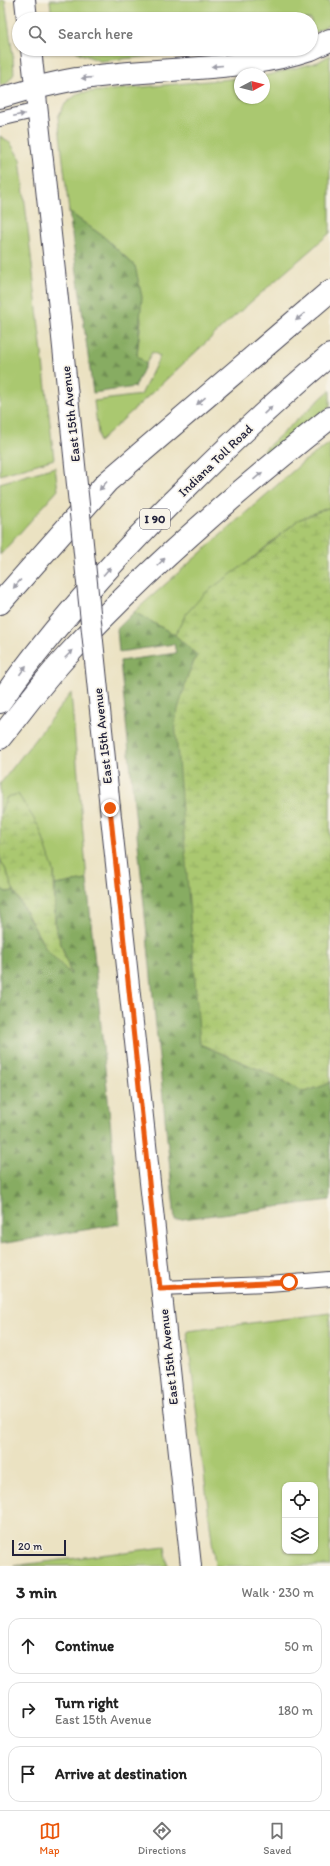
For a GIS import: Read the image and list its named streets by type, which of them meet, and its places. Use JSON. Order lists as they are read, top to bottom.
{
  "streets": {
    "highway": ["Indiana Toll Road", "I 90"],
    "street": ["East 15th Avenue"]
  },
  "scale_bar": "20 m",
  "north": "right",
  "page": {
    "search": "Search here",
    "scale": "20 m",
    "heading": ["3 min", "Walk · 230 m"],
    "list": [
      ["Continue", "50 m"],
      ["Turn right", "East 15th Avenue", "180 m"],
      "Arrive at destination"
    ],
    "nav": ["Map", "Directions", "Saved"]
  }
}
